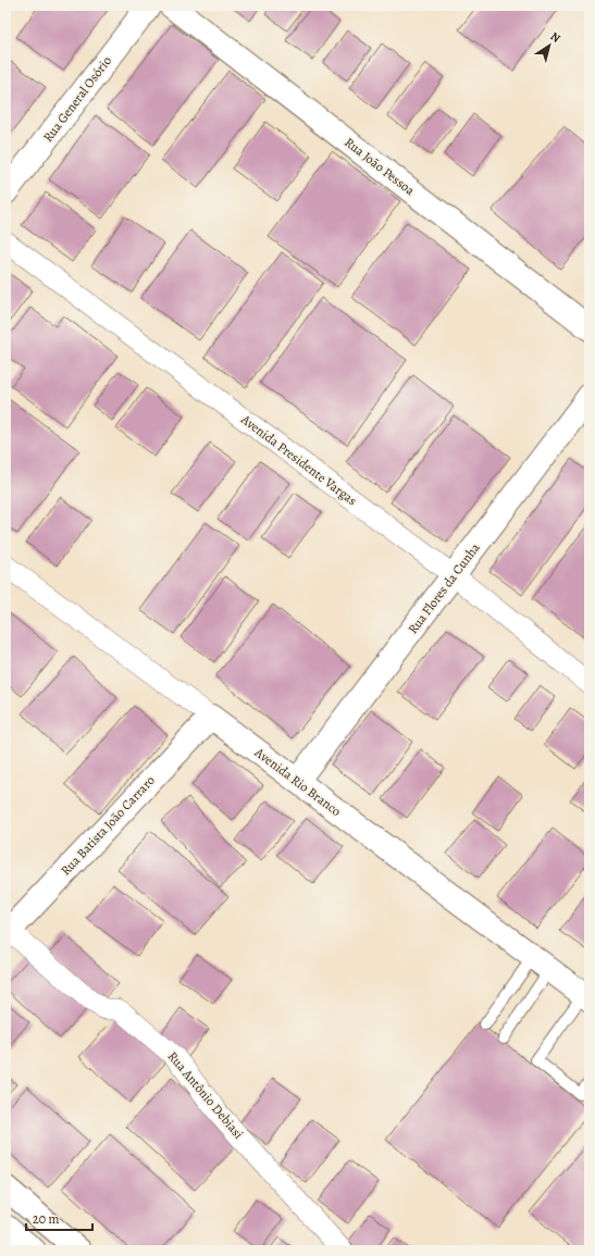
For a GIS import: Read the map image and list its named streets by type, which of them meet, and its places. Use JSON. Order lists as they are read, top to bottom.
{
  "streets": {
    "street": [
      "Rua General Osório",
      "Rua João Pessoa",
      "Avenida Presidente Vargas",
      "Rua Flores da Cunha",
      "Avenida Rio Branco",
      "Rua Batista João Carraro",
      "Rua Antônio Debiasi"
    ]
  },
  "crossings": [
    ["Avenida Presidente Vargas", "Rua Flores da Cunha"],
    ["Rua Flores da Cunha", "Avenida Rio Branco"],
    ["Avenida Rio Branco", "Rua Batista João Carraro"],
    ["Rua Batista João Carraro", "Rua Antônio Debiasi"]
  ],
  "scale_bar": "20 m",
  "north": "top right"
}
